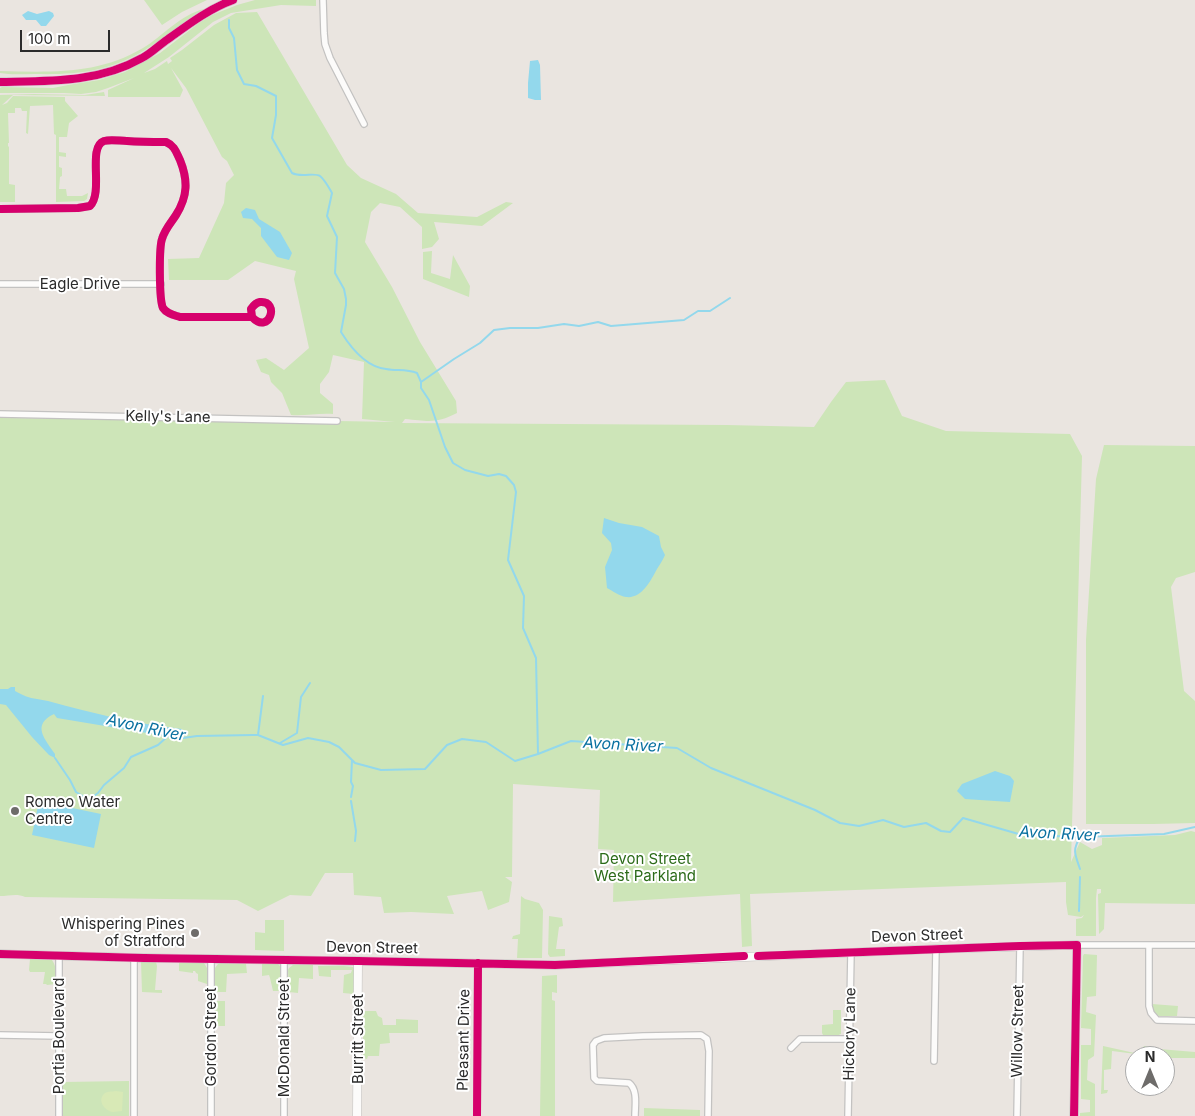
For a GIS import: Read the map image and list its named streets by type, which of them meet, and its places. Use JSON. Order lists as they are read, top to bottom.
{
  "streets": {
    "street": [
      "Eagle Drive",
      "Kelly's Lane",
      "Devon Street",
      "Willow Street",
      "Hickory Lane",
      "Portia Boulevard",
      "Gordon Street",
      "McDonald Street",
      "Burritt Street",
      "Pleasant Drive"
    ]
  },
  "crossings": [
    ["Devon Street", "Willow Street"],
    ["Devon Street", "Hickory Lane"],
    ["Devon Street", "Portia Boulevard"],
    ["Devon Street", "Gordon Street"],
    ["Devon Street", "McDonald Street"],
    ["Devon Street", "Burritt Street"],
    ["Devon Street", "Pleasant Drive"]
  ],
  "water": ["Avon River"],
  "parks": ["Devon Street West Parkland"],
  "places": ["Romeo Water Centre", "Whispering Pines of Stratford"],
  "scale_bar": "100 m",
  "north": "top"
}
